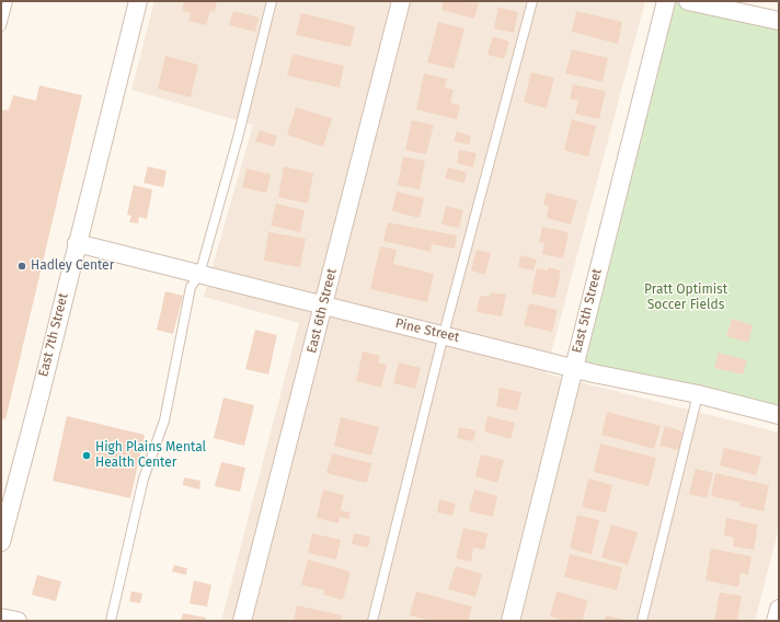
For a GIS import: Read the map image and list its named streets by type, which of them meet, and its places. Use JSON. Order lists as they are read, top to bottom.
{
  "streets": {
    "street": [
      "East 6th Street",
      "East 5th Street",
      "Pine Street",
      "East 7th Street"
    ]
  },
  "crossings": [
    ["East 6th Street", "Pine Street"],
    ["East 5th Street", "Pine Street"],
    ["Pine Street", "East 7th Street"]
  ],
  "parks": ["Pratt Optimist Soccer Fields"],
  "places": ["Hadley Center", "High Plains Mental Health Center"]
}
